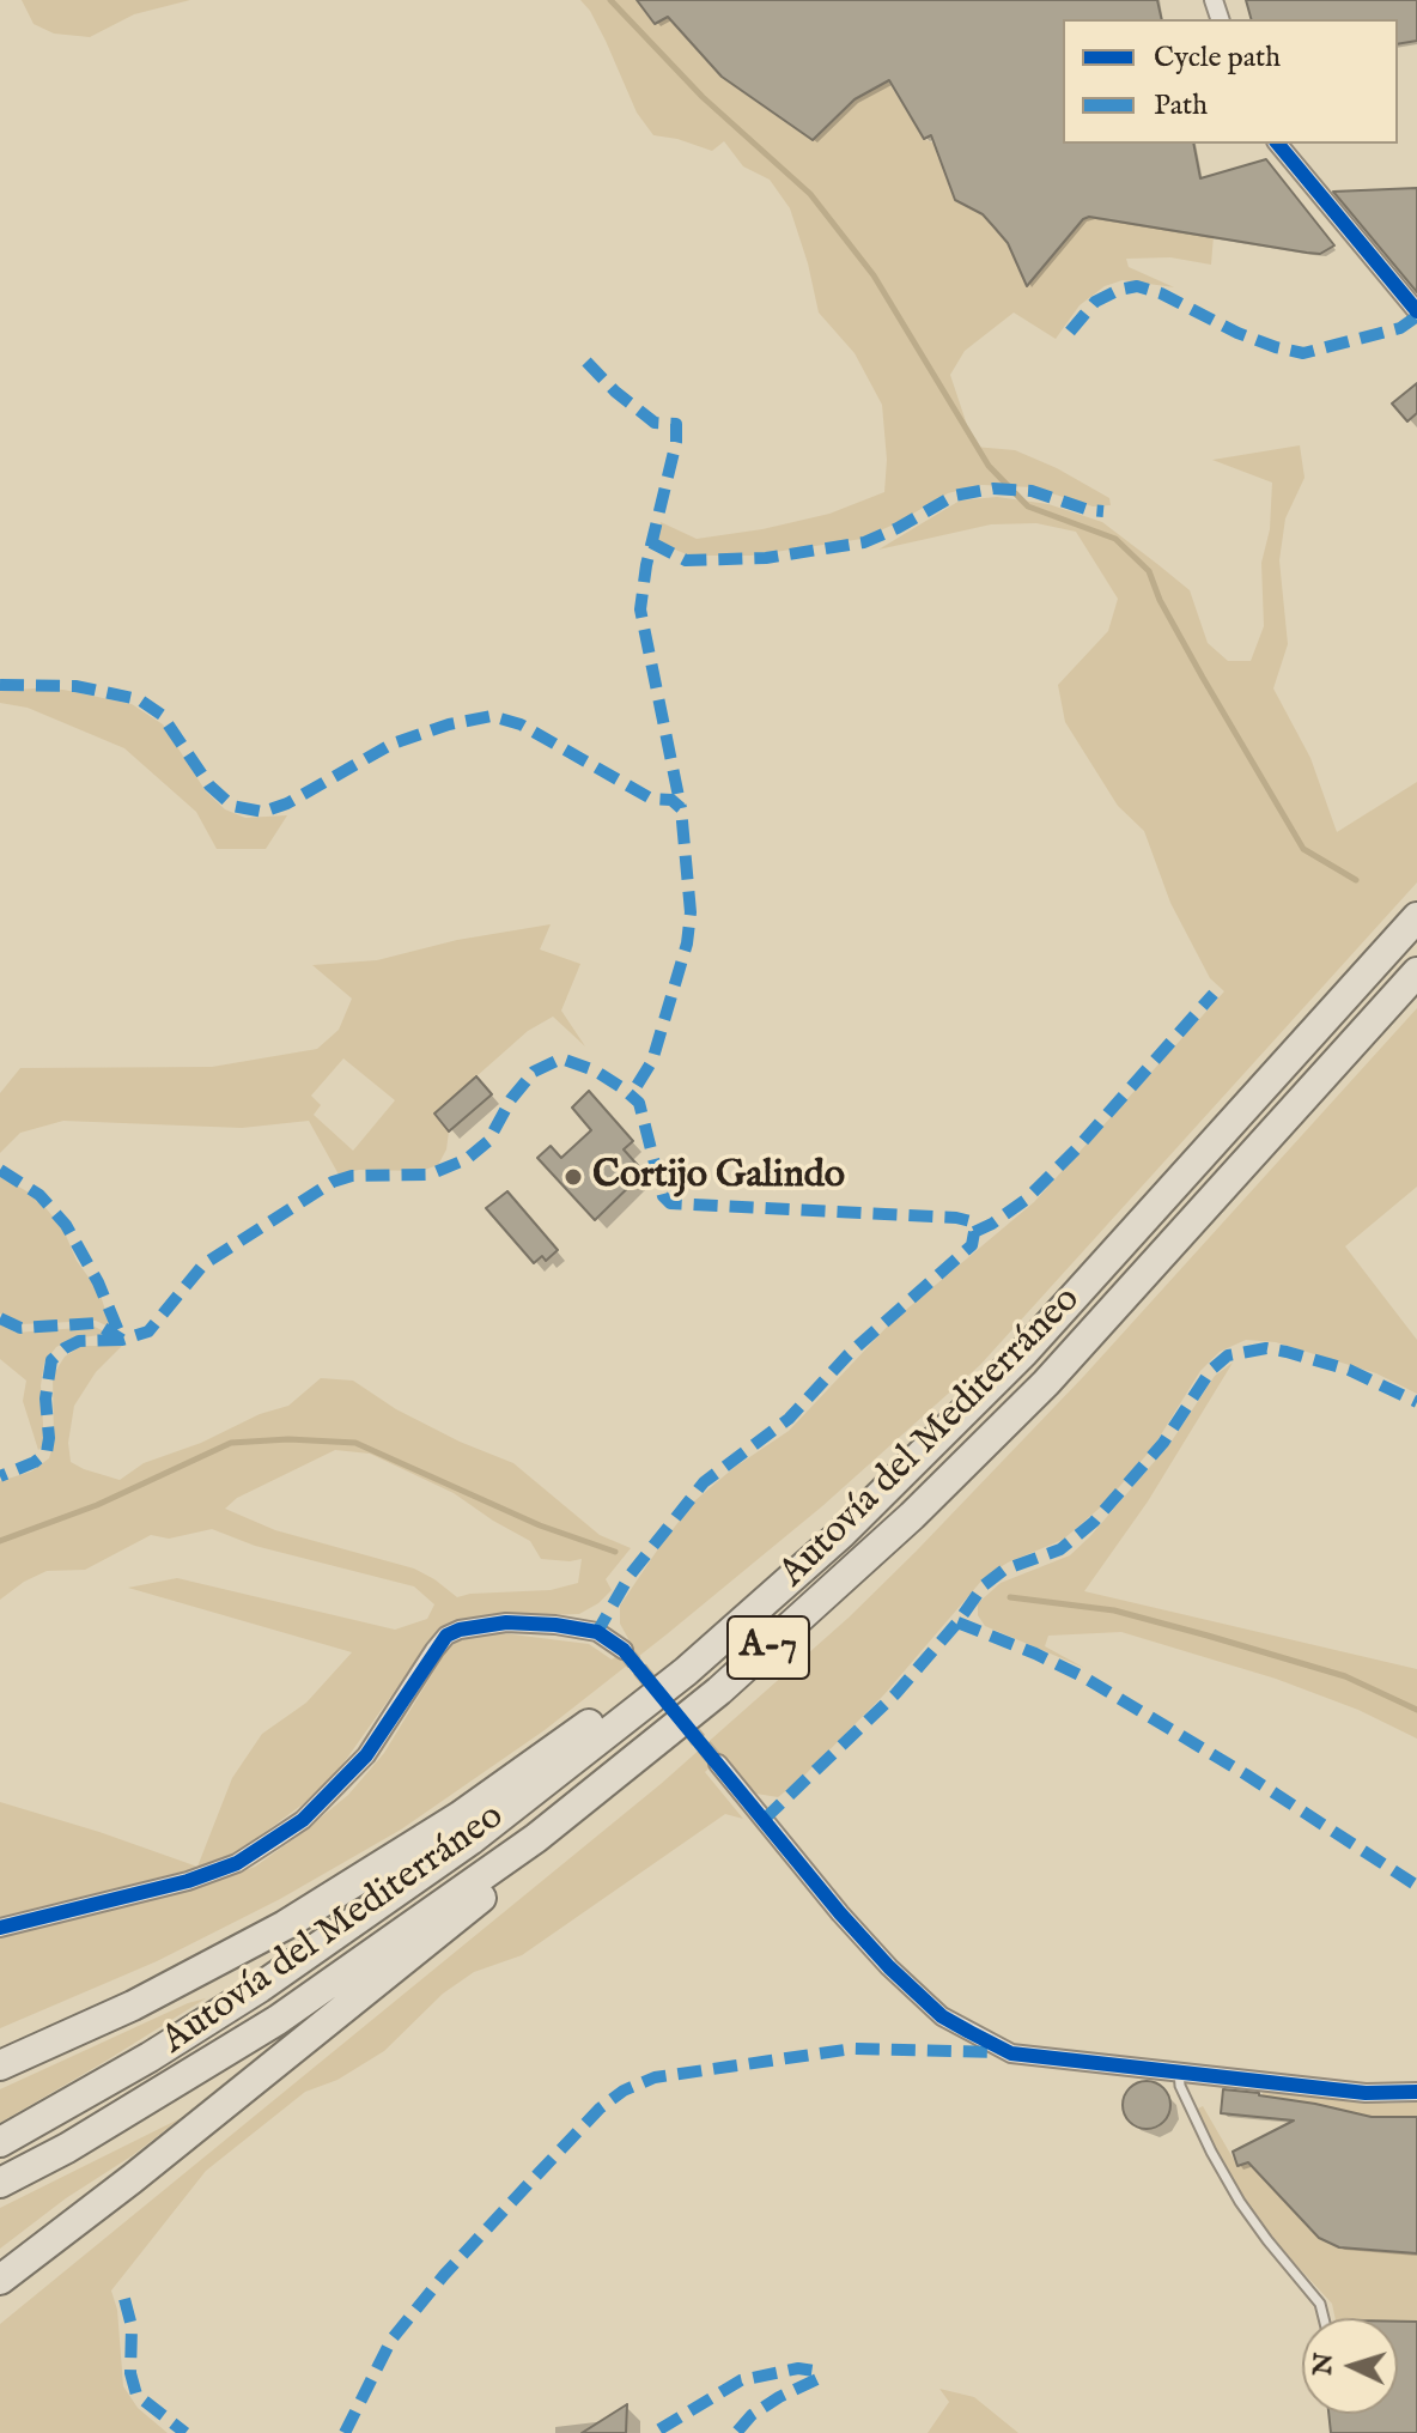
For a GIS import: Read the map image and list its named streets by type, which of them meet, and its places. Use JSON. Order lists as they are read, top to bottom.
{
  "streets": {
    "highway": ["Autovía del Mediterráneo", "A-7"]
  },
  "places": ["Cortijo Galindo"],
  "legend": ["Cycle path", "Path"],
  "north": "left"
}
